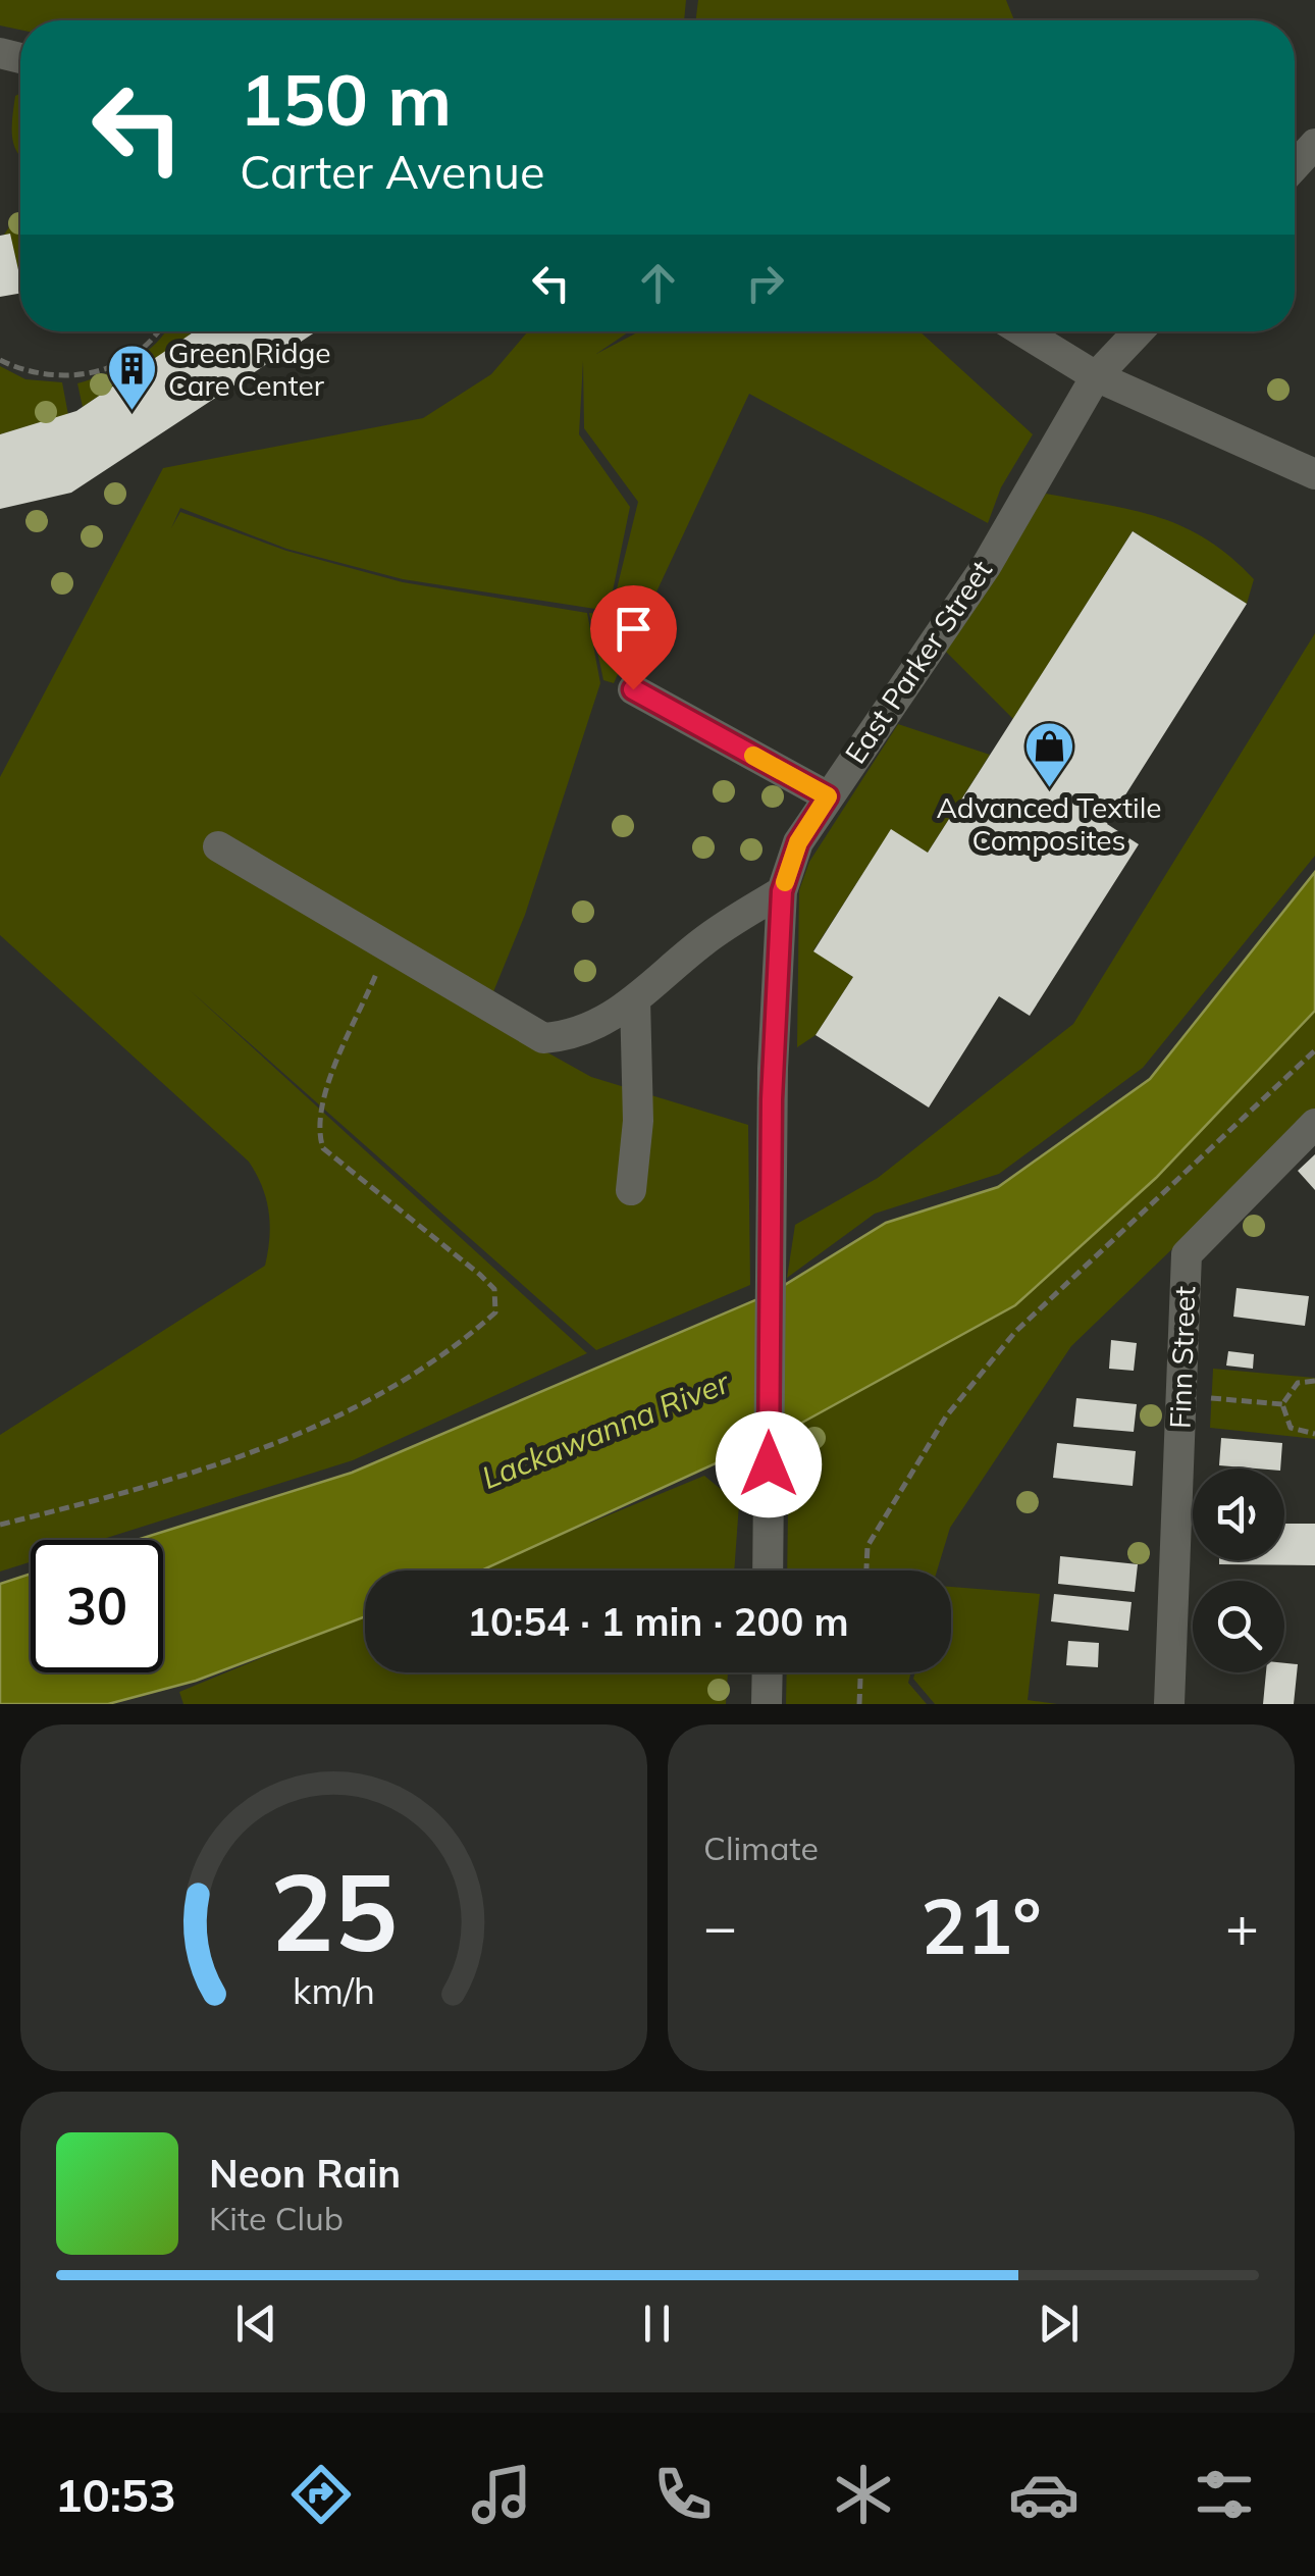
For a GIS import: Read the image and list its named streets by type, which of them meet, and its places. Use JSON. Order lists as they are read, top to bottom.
{
  "streets": {
    "street": ["East Parker Street", "Finn Street"]
  },
  "water": ["Lackawanna River"],
  "places": {
    "building": ["Green Ridge Care Center"],
    "shop": ["Advanced Textile Composites"]
  },
  "page": {
    "turn": ["150 m", "Carter Avenue"],
    "limit": "30",
    "trip": "10:54 · 1 min · 200 m",
    "tile": "Climate",
    "heat": ["−", "21°", "+"],
    "song": ["Neon Rain", "Kite Club"],
    "tabs": "10:53",
    "gauge": ["25", "km/h"]
  }
}
